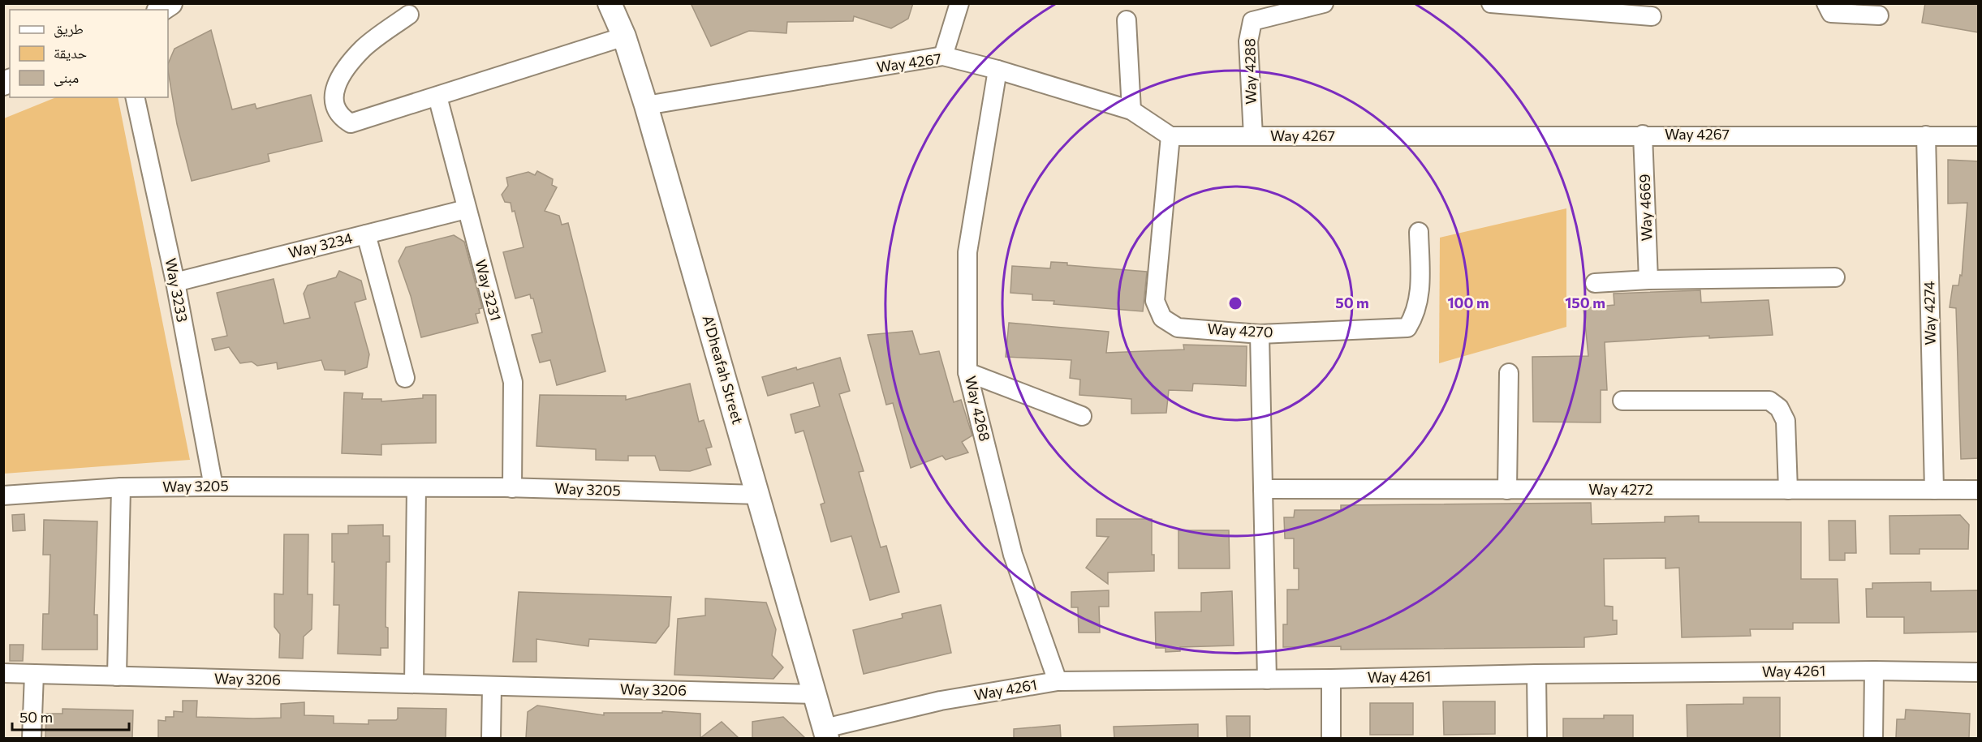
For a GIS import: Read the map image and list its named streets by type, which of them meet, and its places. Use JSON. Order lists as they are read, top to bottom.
{
  "streets": {
    "street": [
      "Way 4267",
      "Way 4288",
      "Way 4669",
      "Way 3234",
      "Way 3233",
      "Way 3231",
      "Way 4274",
      "Way 4270",
      "A'Dheafah Street",
      "Way 4268",
      "Way 3205",
      "Way 4272",
      "Way 4261",
      "Way 3206"
    ]
  },
  "crossings": [
    ["Way 4267", "Way 4288"],
    ["Way 4267", "Way 4669"],
    ["Way 4267", "Way 4274"],
    ["Way 4267", "Way 4270"],
    ["Way 4267", "A'Dheafah Street"],
    ["Way 4267", "Way 4268"],
    ["Way 3234", "Way 3233"],
    ["Way 3234", "Way 3231"],
    ["Way 3233", "Way 3205"],
    ["Way 3231", "Way 3205"],
    ["Way 4274", "Way 4272"],
    ["A'Dheafah Street", "Way 3205"],
    ["A'Dheafah Street", "Way 4261"],
    ["A'Dheafah Street", "Way 3206"],
    ["Way 4268", "Way 4261"]
  ],
  "legend": ["طريق", "حديقة", "مبنى"],
  "scale_bar": "50 m",
  "rings": ["50 m", "100 m", "150 m"]
}
